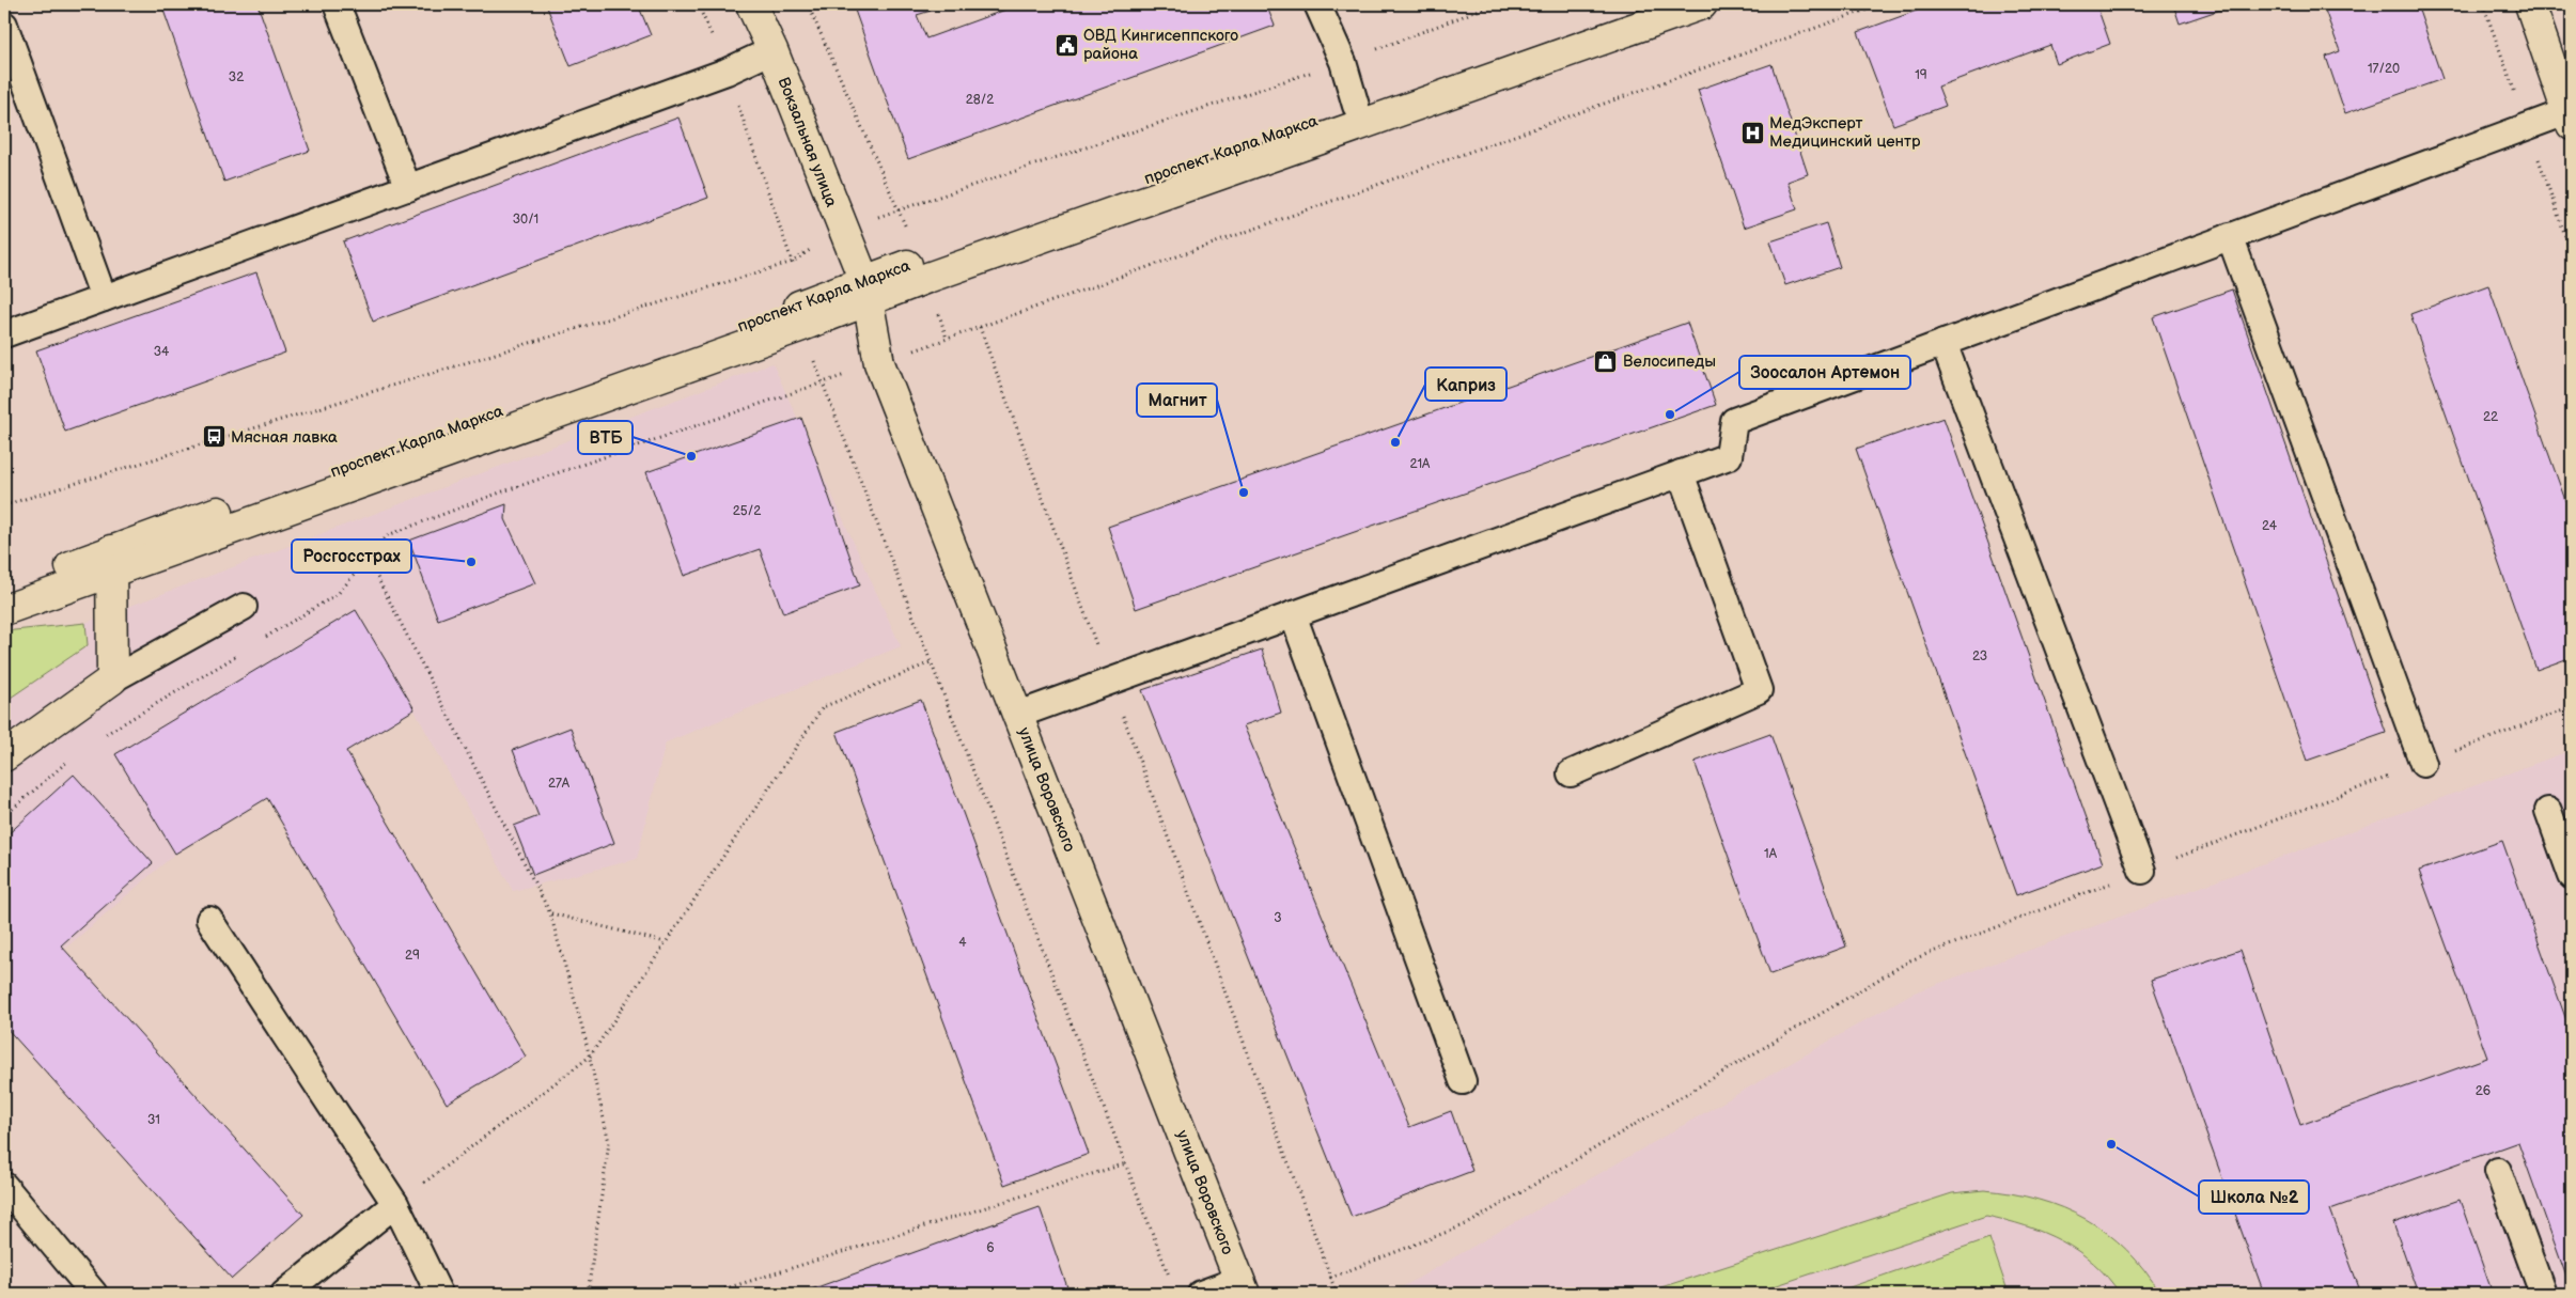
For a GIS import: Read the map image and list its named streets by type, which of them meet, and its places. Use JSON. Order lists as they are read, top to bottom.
{
  "streets": {
    "main road": ["Вокзальная улица", "проспект Карла Маркса", "улица Воровского"]
  },
  "crossings": [
    ["Вокзальная улица", "проспект Карла Маркса"],
    ["Вокзальная улица", "улица Воровского"],
    ["проспект Карла Маркса", "улица Воровского"]
  ],
  "places": {
    "public building": ["ОВД Кингисеппского района"],
    "hospital": ["МедЭксперт Медицинский центр"],
    "shop": ["Велосипеды"],
    "other": [
      "Зоосалон Артемон",
      "Каприз",
      "ВТБ",
      "Магнит",
      "Росгосстрах",
      "Школа №2"
    ],
    "bus stop": ["Мясная лавка"]
  },
  "house_numbers": [
    "17/20",
    "19",
    "32",
    "28/2",
    "30/1",
    "34",
    "22",
    "21А",
    "25/2",
    "24",
    "23",
    "27А",
    "1А",
    "3",
    "4",
    "29",
    "26",
    "31",
    "6"
  ]
}
